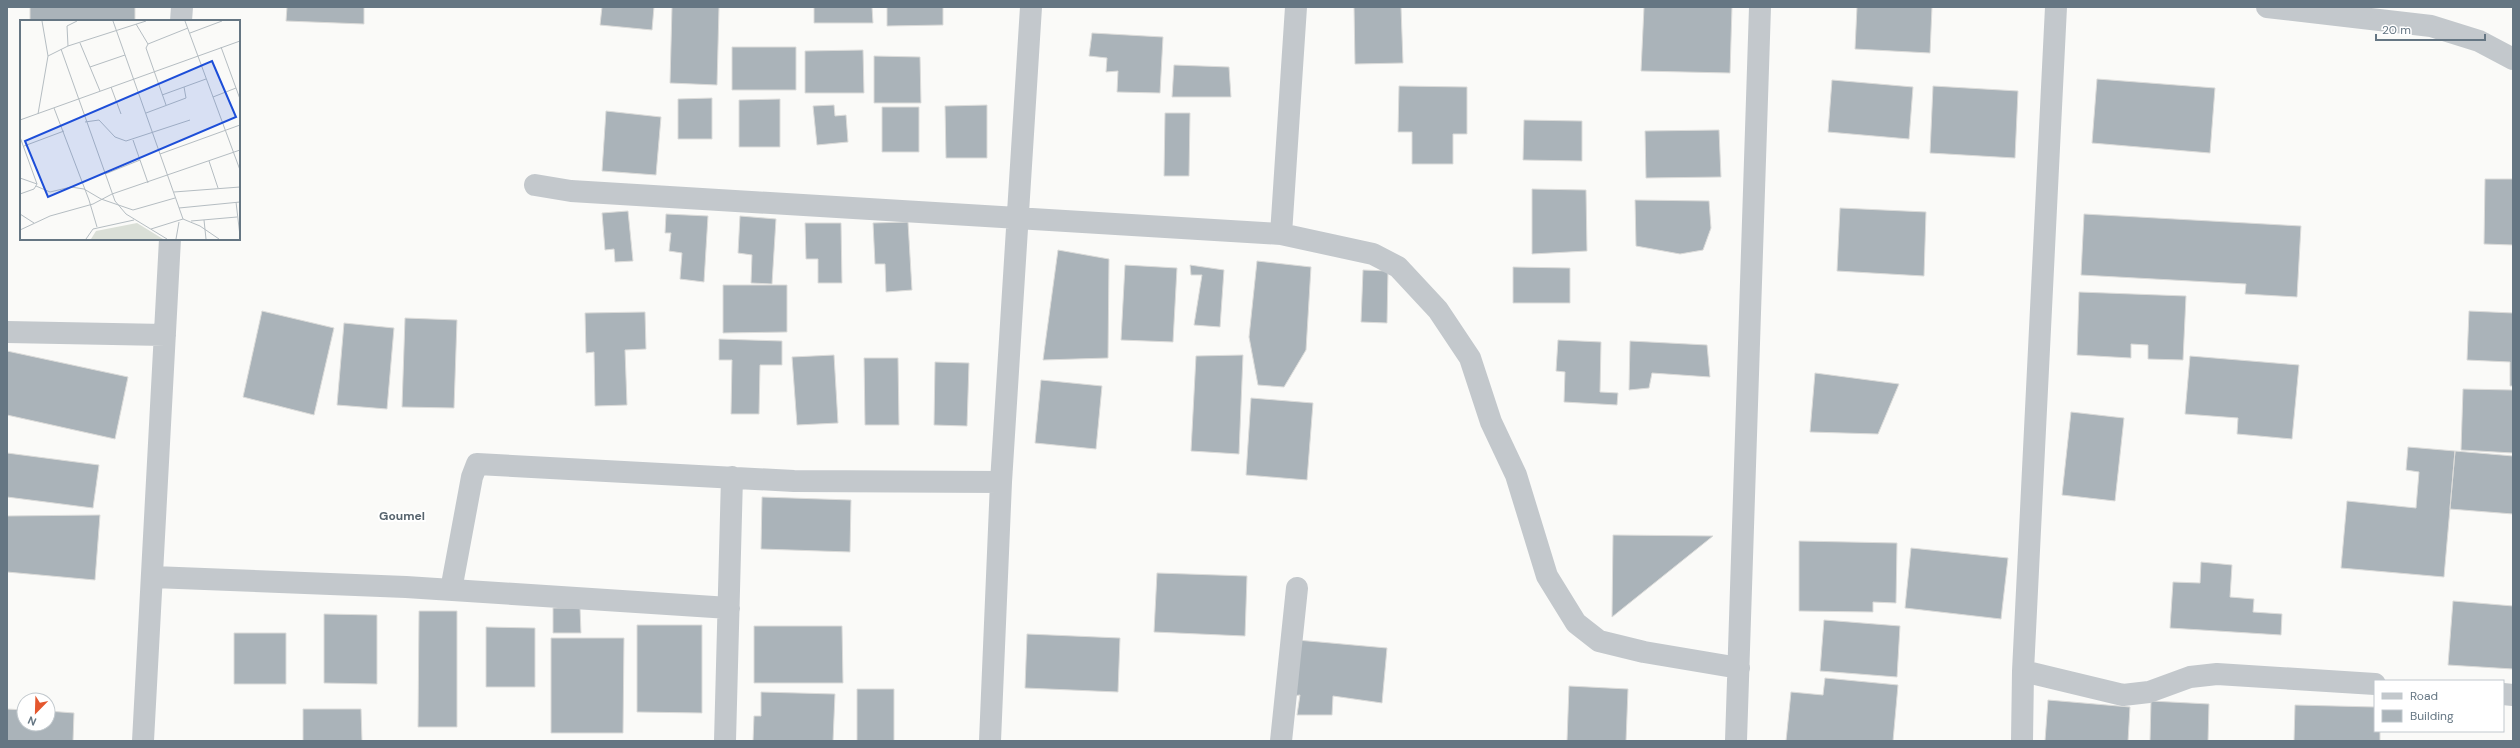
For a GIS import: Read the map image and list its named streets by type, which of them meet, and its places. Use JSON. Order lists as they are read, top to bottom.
{
  "districts": ["Goumel"],
  "legend": ["Road", "Building"],
  "scale_bar": "20 m",
  "north": "bottom left"
}
